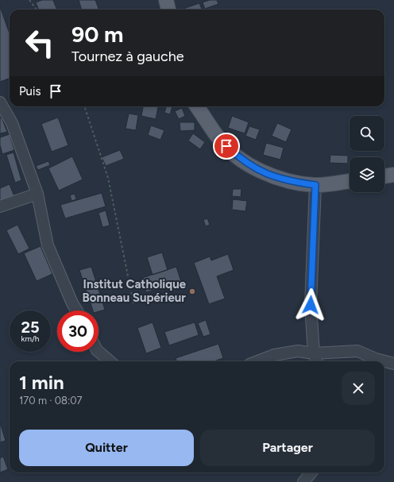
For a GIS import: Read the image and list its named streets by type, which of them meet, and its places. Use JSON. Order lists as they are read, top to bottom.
{
  "places": ["Institut Catholique Bonneau Supérieur"],
  "page": {
    "turn": ["90 m", "Tournez à gauche"],
    "then": "Puis",
    "speed": "25 km/h",
    "limit": "30",
    "heading": ["1 min", "170 m · 08:07"],
    "buttons": ["Quitter", "Partager"]
  }
}
